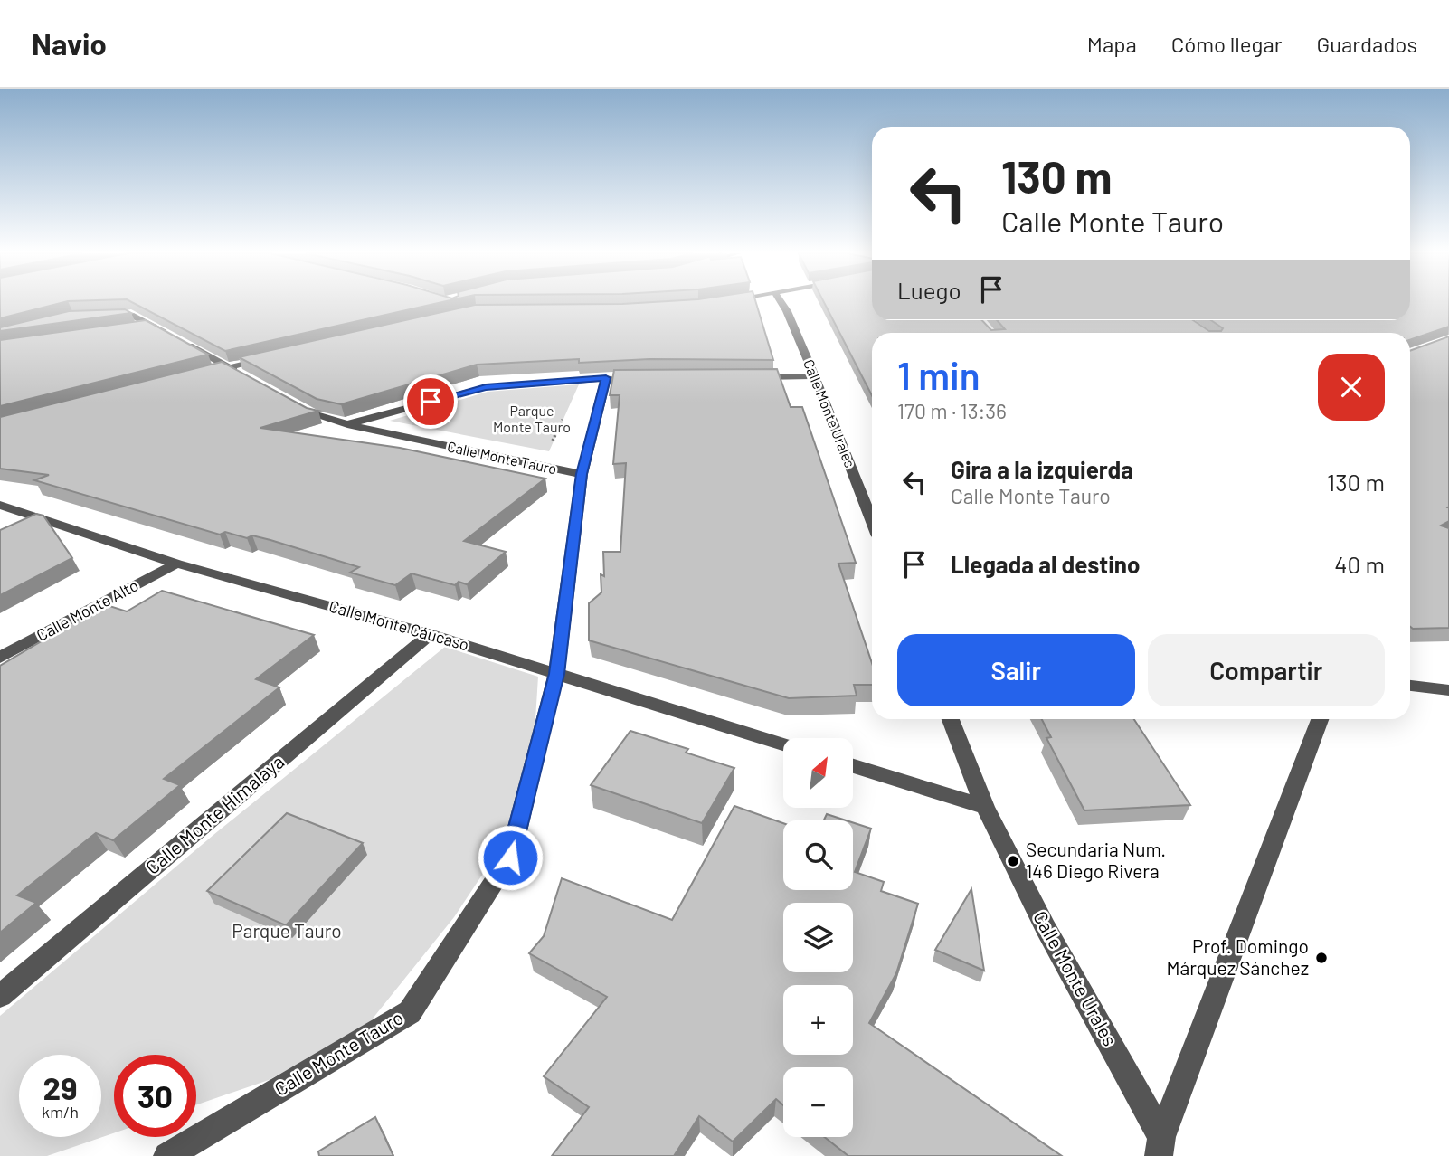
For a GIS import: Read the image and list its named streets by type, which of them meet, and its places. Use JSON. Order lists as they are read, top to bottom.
{
  "streets": {
    "street": [
      "Calle Monte Urales",
      "Calle Monte Tauro",
      "Calle Monte Alto",
      "Calle Monte Cáucaso",
      "Calle Monte Himalaya"
    ]
  },
  "crossings": [
    ["Calle Monte Tauro", "Calle Monte Cáucaso"],
    ["Calle Monte Alto", "Calle Monte Cáucaso"],
    ["Calle Monte Cáucaso", "Calle Monte Himalaya"]
  ],
  "parks": ["Parque Monte Tauro", "Parque Tauro"],
  "places": ["Secundaria Num. 146 Diego Rivera", "Prof. Domingo Márquez Sánchez"],
  "north": "top right",
  "page": {
    "header": "Navio",
    "nav": ["Mapa", "Cómo llegar", "Guardados"],
    "turn": ["130 m", "Calle Monte Tauro"],
    "then": "Luego",
    "heading": ["1 min", "170 m · 13:36"],
    "list": [
      {
        "name": "Gira a la izquierda",
        "note": "Calle Monte Tauro",
        "value": "130 m"
      },
      {
        "name": "Llegada al destino",
        "value": "40 m"
      }
    ],
    "buttons": ["Salir", "Compartir"],
    "map_buttons": ["+", "−"],
    "speed": "29 km/h",
    "limit": "30"
  }
}
